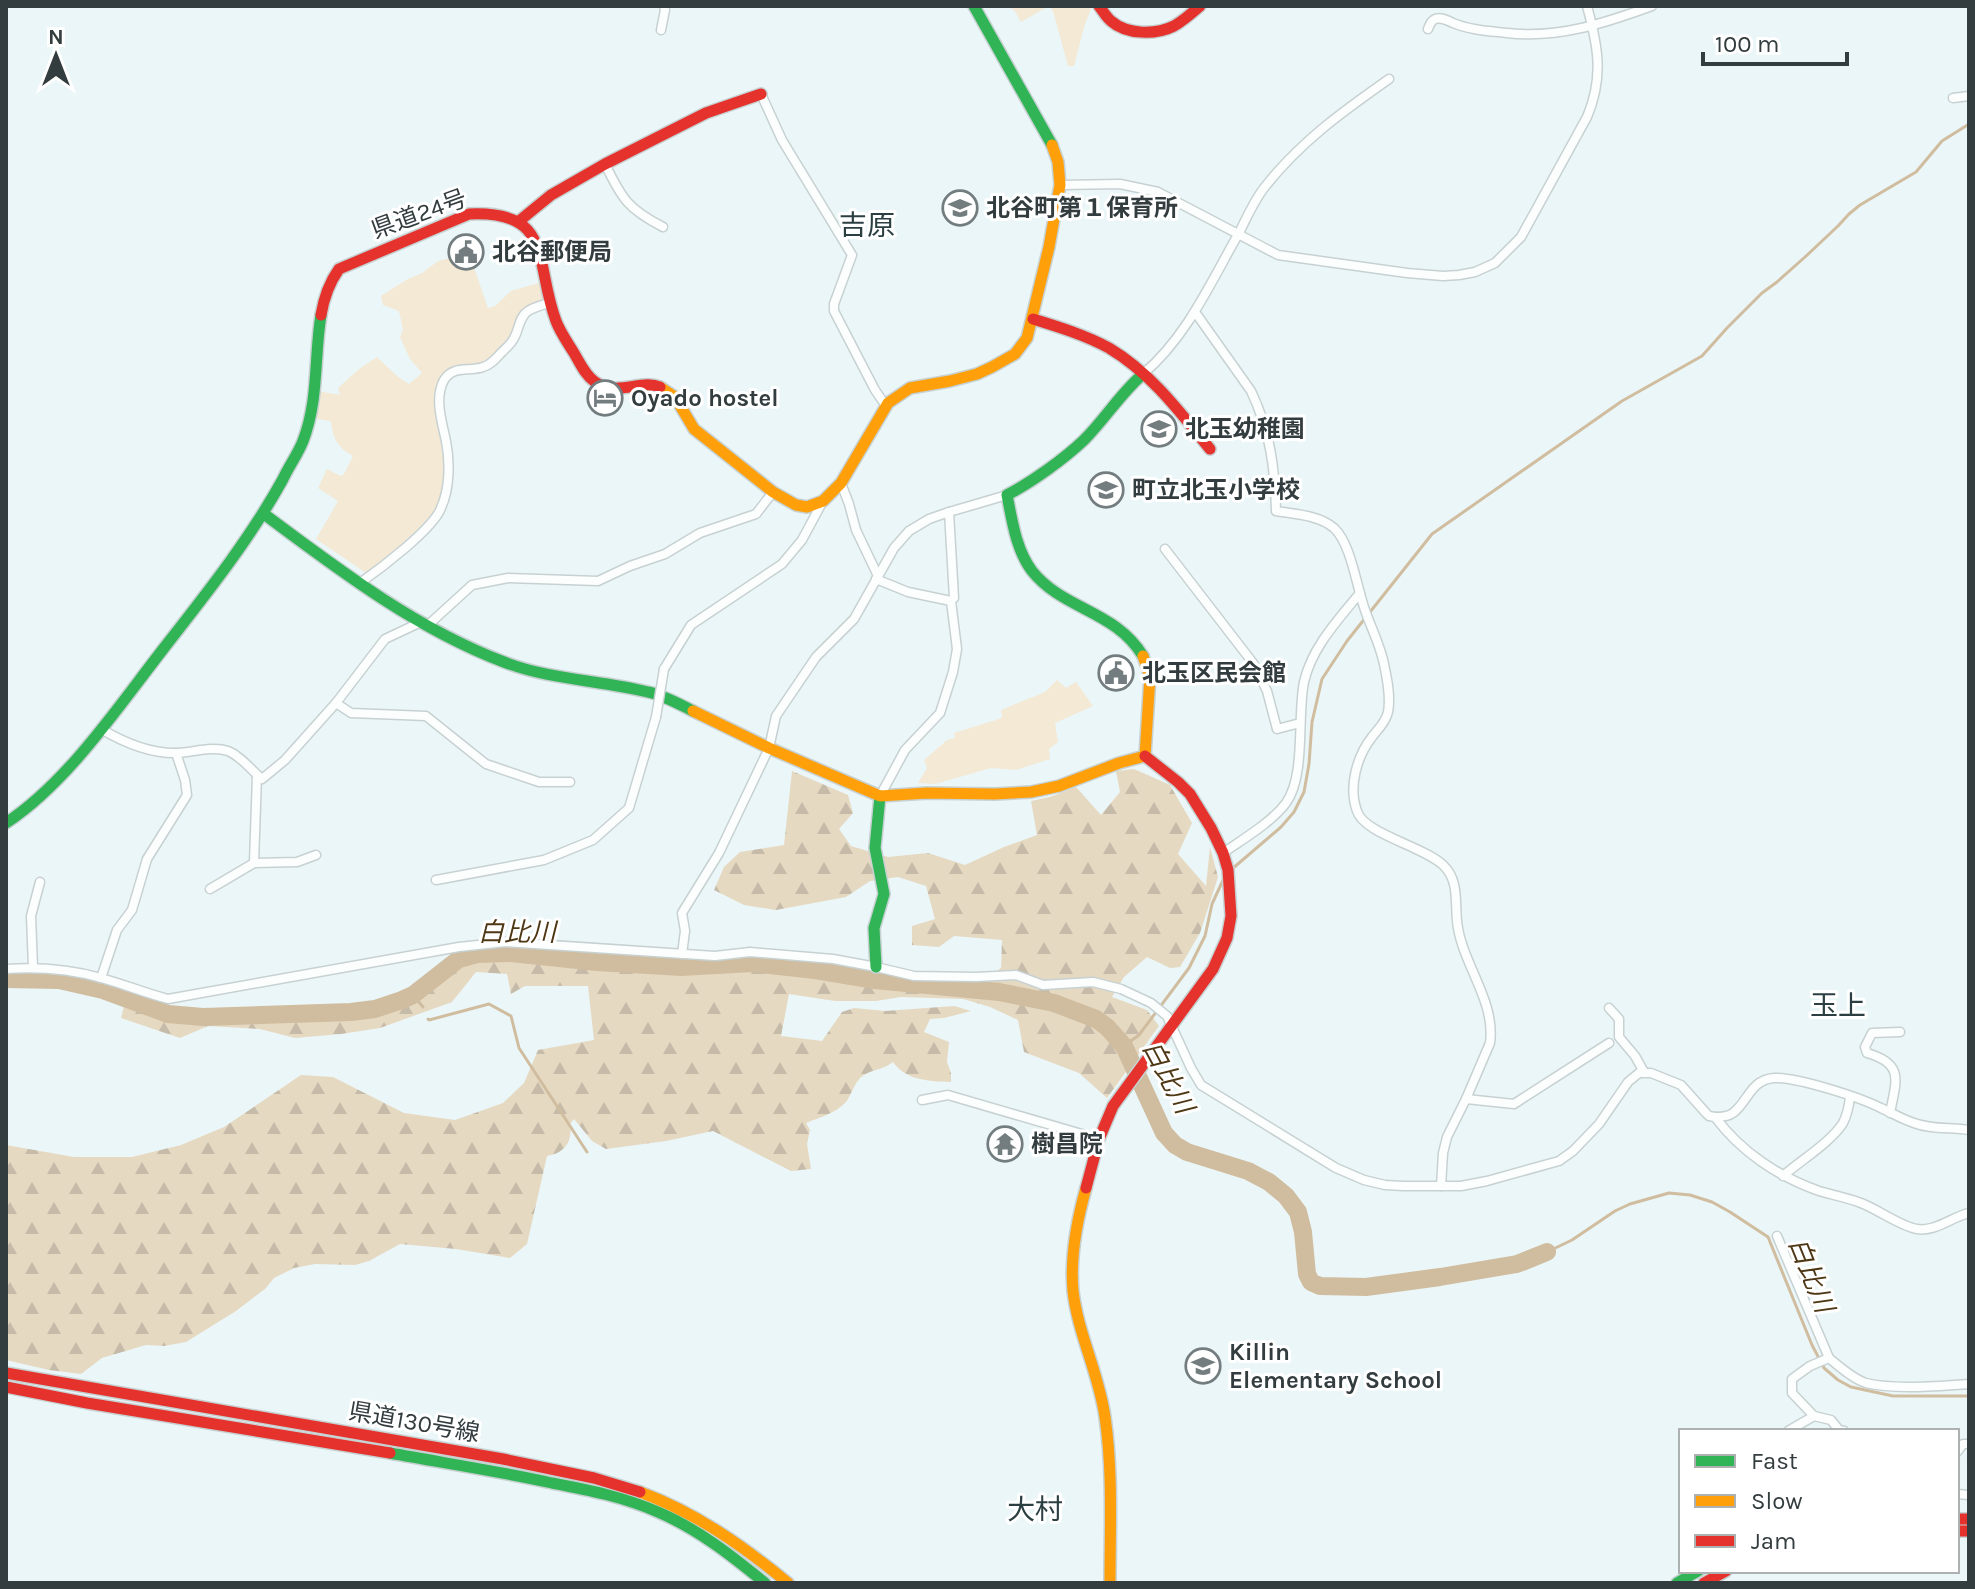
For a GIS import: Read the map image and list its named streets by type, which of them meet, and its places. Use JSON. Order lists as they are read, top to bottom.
{
  "streets": {
    "main road": ["県道24号", "県道130号線"]
  },
  "districts": ["吉原", "玉上", "大村"],
  "water": ["白比川"],
  "places": {
    "school or university": [
      "北谷町第１保育所",
      "北玉幼稚園",
      "町立北玉小学校",
      "Killin Elementary School"
    ],
    "public building": ["北谷郵便局", "北玉区民会館"],
    "hotel": ["Oyado hostel"],
    "temple": ["樹昌院"]
  },
  "legend": ["Fast", "Slow", "Jam"],
  "scale_bar": "100 m",
  "north": "top"
}
